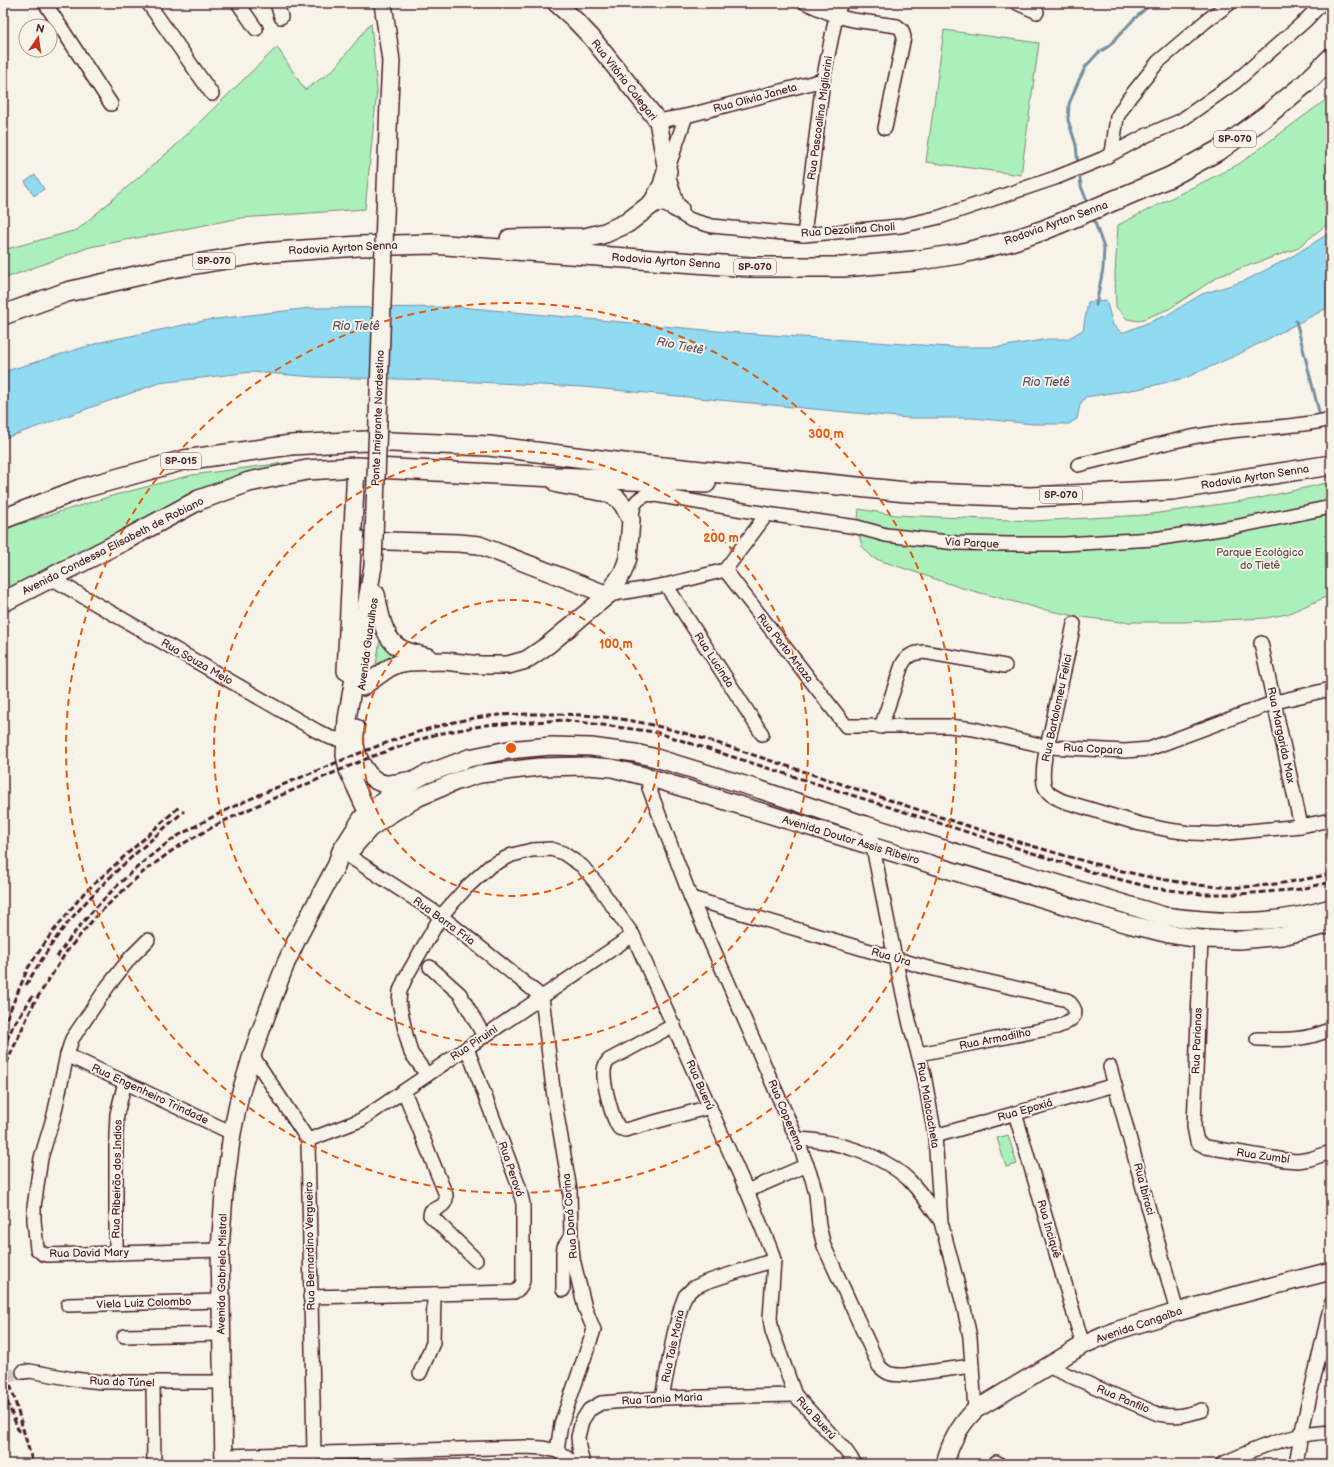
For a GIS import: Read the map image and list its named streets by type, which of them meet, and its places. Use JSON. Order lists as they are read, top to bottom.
{
  "streets": {
    "highway": [
      "SP-070",
      "Rodovia Ayrton Senna",
      "SP-015",
      "Avenida Condessa Elisabeth de Robiano"
    ],
    "main road": [
      "Rua Vitória Calegari",
      "Ponte Imigrante Nordestino",
      "Avenida Guarulhos",
      "Avenida Doutor Assis Ribeiro",
      "Avenida Gabriela Mistral",
      "Avenida Cangaíba"
    ],
    "street": [
      "Rua Olivia Janeta",
      "Rua Pascoalina Migliorini",
      "Rua Dezolina Choli",
      "Via Parque",
      "Rua Porto Artaza",
      "Rua Lucinda",
      "Rua Souza Melo",
      "Rua Bartolomeu Felici",
      "Rua Margarida Max",
      "Rua Copara",
      "Rua Barra Fria",
      "Rua Úra",
      "Rua Armadilho",
      "Rua Parianas",
      "Rua Piruini",
      "Rua Buerú",
      "Rua Engenheiro Trindade",
      "Rua Malacacheta",
      "Rua Epoxiá",
      "Rua Coperema",
      "Rua Zumbí",
      "Rua Perová",
      "Rua Ribeirão dos Indios",
      "Rua Ibiraci",
      "Rua Doná Corina",
      "Rua Inciquê",
      "Rua Bernardino Vergueiro",
      "Rua David Mary",
      "Viela Luiz Colombo",
      "Rua Tais Maria",
      "Rua do Túnel",
      "Rua Tania Maria",
      "Rua Panfilo"
    ]
  },
  "crossings": [
    ["Rua Vitória Calegari", "Rua Olivia Janeta"],
    ["Rua Olivia Janeta", "Rua Pascoalina Migliorini"],
    ["Rua Pascoalina Migliorini", "Rua Dezolina Choli"],
    ["Rodovia Ayrton Senna", "SP-015"],
    ["Rodovia Ayrton Senna", "Avenida Condessa Elisabeth de Robiano"],
    ["Ponte Imigrante Nordestino", "Avenida Guarulhos"],
    ["Avenida Condessa Elisabeth de Robiano", "Avenida Guarulhos"],
    ["Avenida Condessa Elisabeth de Robiano", "Rua Souza Melo"],
    ["Avenida Guarulhos", "Rua Souza Melo"],
    ["Avenida Guarulhos", "Avenida Doutor Assis Ribeiro"],
    ["Avenida Guarulhos", "Avenida Gabriela Mistral"],
    ["Rua Porto Artaza", "Rua Copara"],
    ["Rua Bartolomeu Felici", "Rua Margarida Max"],
    ["Rua Bartolomeu Felici", "Rua Copara"],
    ["Rua Margarida Max", "Rua Copara"],
    ["Avenida Doutor Assis Ribeiro", "Rua Parianas"],
    ["Avenida Doutor Assis Ribeiro", "Rua Malacacheta"],
    ["Avenida Doutor Assis Ribeiro", "Rua Coperema"],
    ["Avenida Doutor Assis Ribeiro", "Avenida Gabriela Mistral"],
    ["Rua Barra Fria", "Rua Piruini"],
    ["Rua Barra Fria", "Rua Buerú"],
    ["Rua Barra Fria", "Rua Doná Corina"],
    ["Rua Barra Fria", "Avenida Gabriela Mistral"],
    ["Rua Úra", "Rua Armadilho"],
    ["Rua Úra", "Rua Malacacheta"],
    ["Rua Úra", "Rua Coperema"],
    ["Rua Armadilho", "Rua Malacacheta"],
    ["Rua Parianas", "Rua Zumbí"],
    ["Rua Piruini", "Rua Buerú"],
    ["Rua Piruini", "Rua Perová"],
    ["Rua Piruini", "Rua Doná Corina"],
    ["Rua Piruini", "Rua Bernardino Vergueiro"],
    ["Rua Buerú", "Rua Tais Maria"],
    ["Rua Buerú", "Rua Tania Maria"],
    ["Rua Engenheiro Trindade", "Rua Ribeirão dos Indios"],
    ["Rua Engenheiro Trindade", "Rua David Mary"],
    ["Rua Engenheiro Trindade", "Avenida Gabriela Mistral"],
    ["Rua Malacacheta", "Rua Epoxiá"],
    ["Rua Malacacheta", "Rua Coperema"],
    ["Rua Malacacheta", "Avenida Cangaíba"],
    ["Rua Epoxiá", "Rua Ibiraci"],
    ["Rua Epoxiá", "Rua Inciquê"],
    ["Rua Ribeirão dos Indios", "Rua David Mary"],
    ["Rua Ibiraci", "Avenida Cangaíba"],
    ["Rua Inciquê", "Avenida Cangaíba"],
    ["Rua David Mary", "Avenida Gabriela Mistral"],
    ["Avenida Gabriela Mistral", "Viela Luiz Colombo"],
    ["Avenida Gabriela Mistral", "Rua do Túnel"],
    ["Avenida Cangaíba", "Rua Panfilo"],
    ["Rua Tais Maria", "Rua Tania Maria"]
  ],
  "water": ["Rio Tietê"],
  "parks": ["Parque Ecológico do Tietê"],
  "north": "top",
  "rings": ["300 m", "200 m", "100 m"]
}
